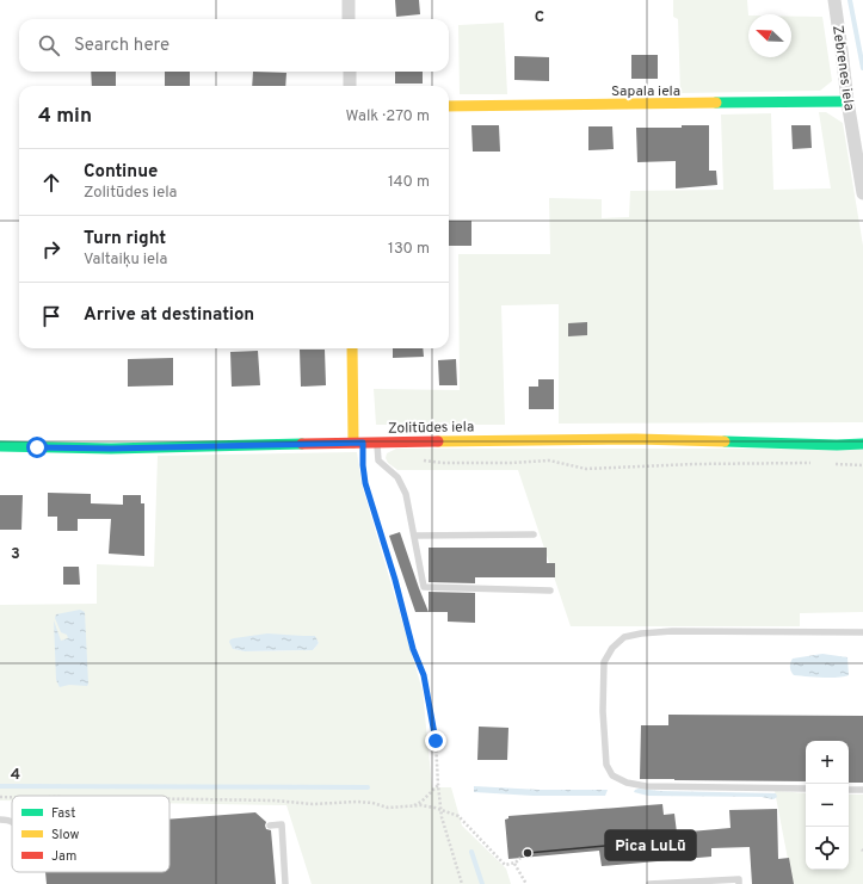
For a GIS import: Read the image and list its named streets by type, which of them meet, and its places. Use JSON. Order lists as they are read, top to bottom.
{
  "streets": {
    "street": ["Zebrenes iela", "Sapala iela", "Zolitūdes iela"]
  },
  "crossings": [
    ["Zebrenes iela", "Sapala iela"]
  ],
  "places": ["Pica LuLū"],
  "legend": ["Fast", "Slow", "Jam"],
  "north": "top left",
  "page": {
    "search": "Search here",
    "heading": ["4 min", "Walk · 270 m"],
    "list": [
      ["Continue", "Zolitūdes iela", "140 m"],
      ["Turn right", "Valtaiķu iela", "130 m"],
      "Arrive at destination"
    ],
    "map_buttons": ["+", "−"]
  },
  "grid": {
    "columns": ["C"],
    "rows": ["3", "4"]
  }
}
